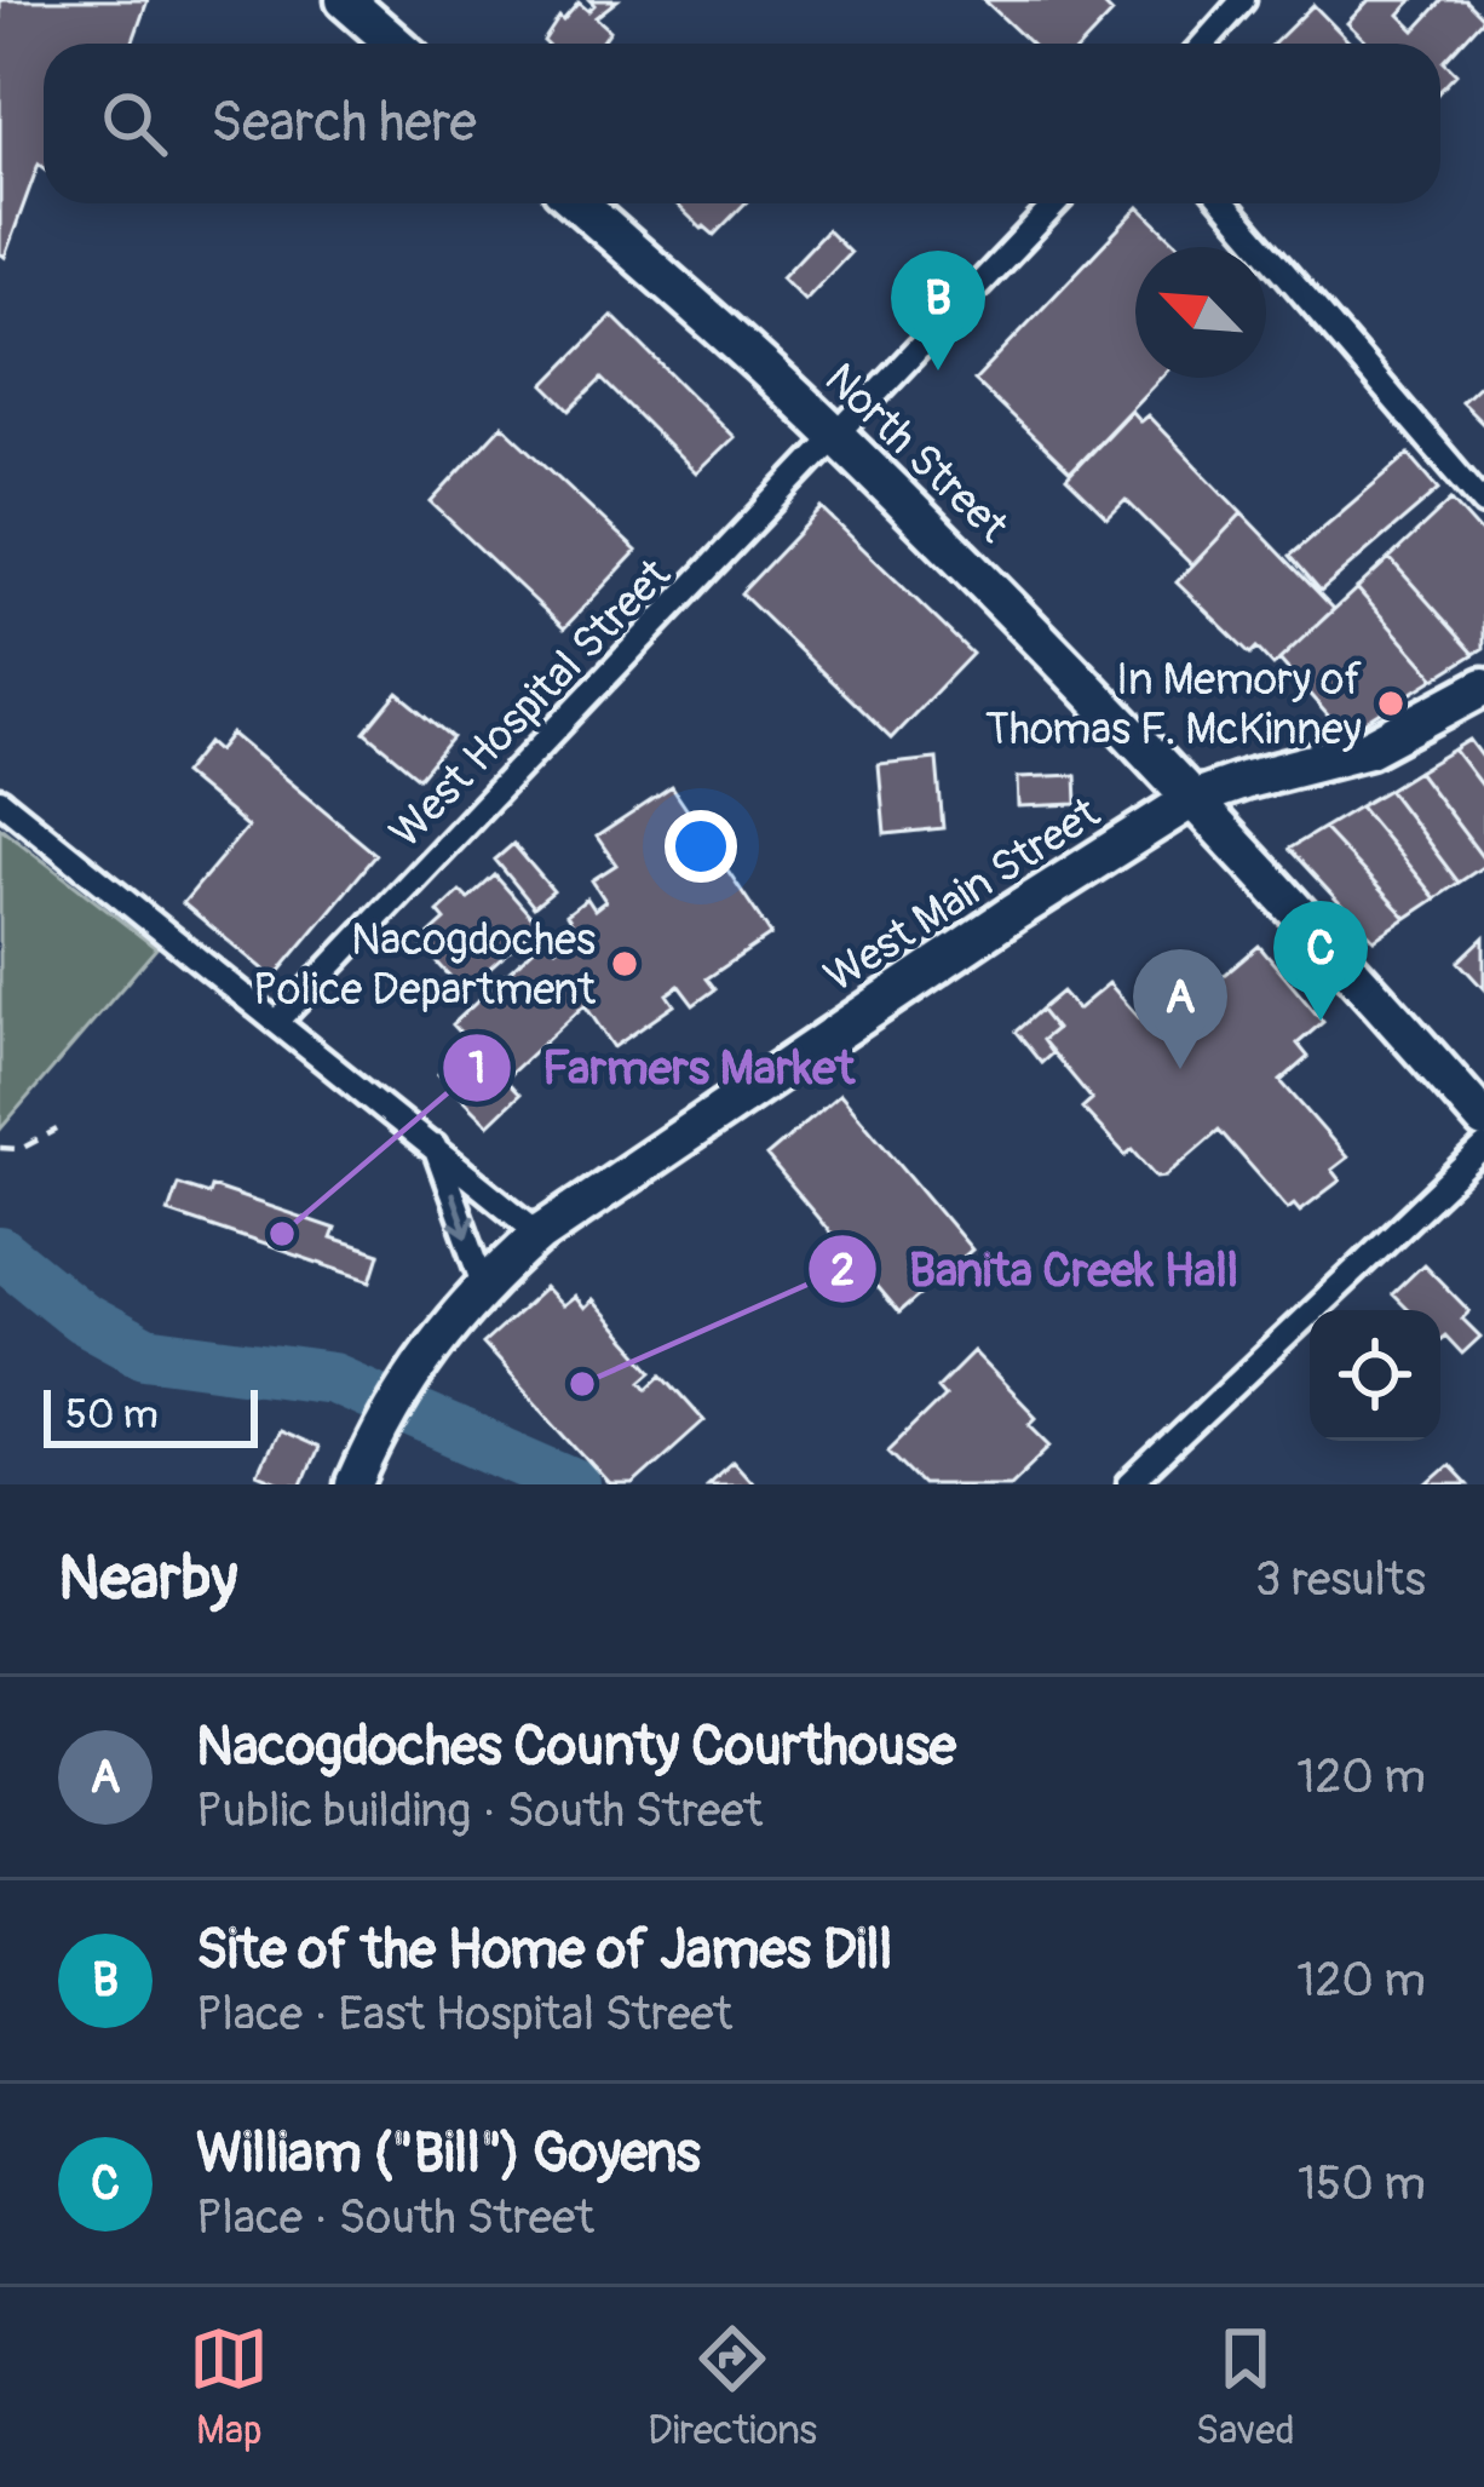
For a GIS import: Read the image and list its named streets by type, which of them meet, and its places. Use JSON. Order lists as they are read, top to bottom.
{
  "streets": {
    "main road": ["North Street", "West Main Street"],
    "street": ["West Hospital Street"]
  },
  "crossings": [
    ["North Street", "West Hospital Street"],
    ["North Street", "West Main Street"]
  ],
  "places": [
    "In Memory of Thomas F. McKinney",
    "Nacogdoches Police Department",
    "Farmers Market",
    "Banita Creek Hall"
  ],
  "scale_bar": "50 m",
  "north": "top left",
  "page": {
    "search": "Search here",
    "pins": ["B", "C", "A"],
    "scale": "50 m",
    "heading": ["Nearby", "3 results"],
    "list": [
      {
        "mark": "A",
        "name": "Nacogdoches County Courthouse",
        "note": "Public building · South Street",
        "value": "120 m"
      },
      {
        "mark": "B",
        "name": "Site of the Home of James Dill",
        "note": "Place · East Hospital Street",
        "value": "120 m"
      },
      {
        "mark": "C",
        "name": "William (\"Bill\") Goyens",
        "note": "Place · South Street",
        "value": "150 m"
      }
    ],
    "nav": ["Map", "Directions", "Saved"]
  }
}
